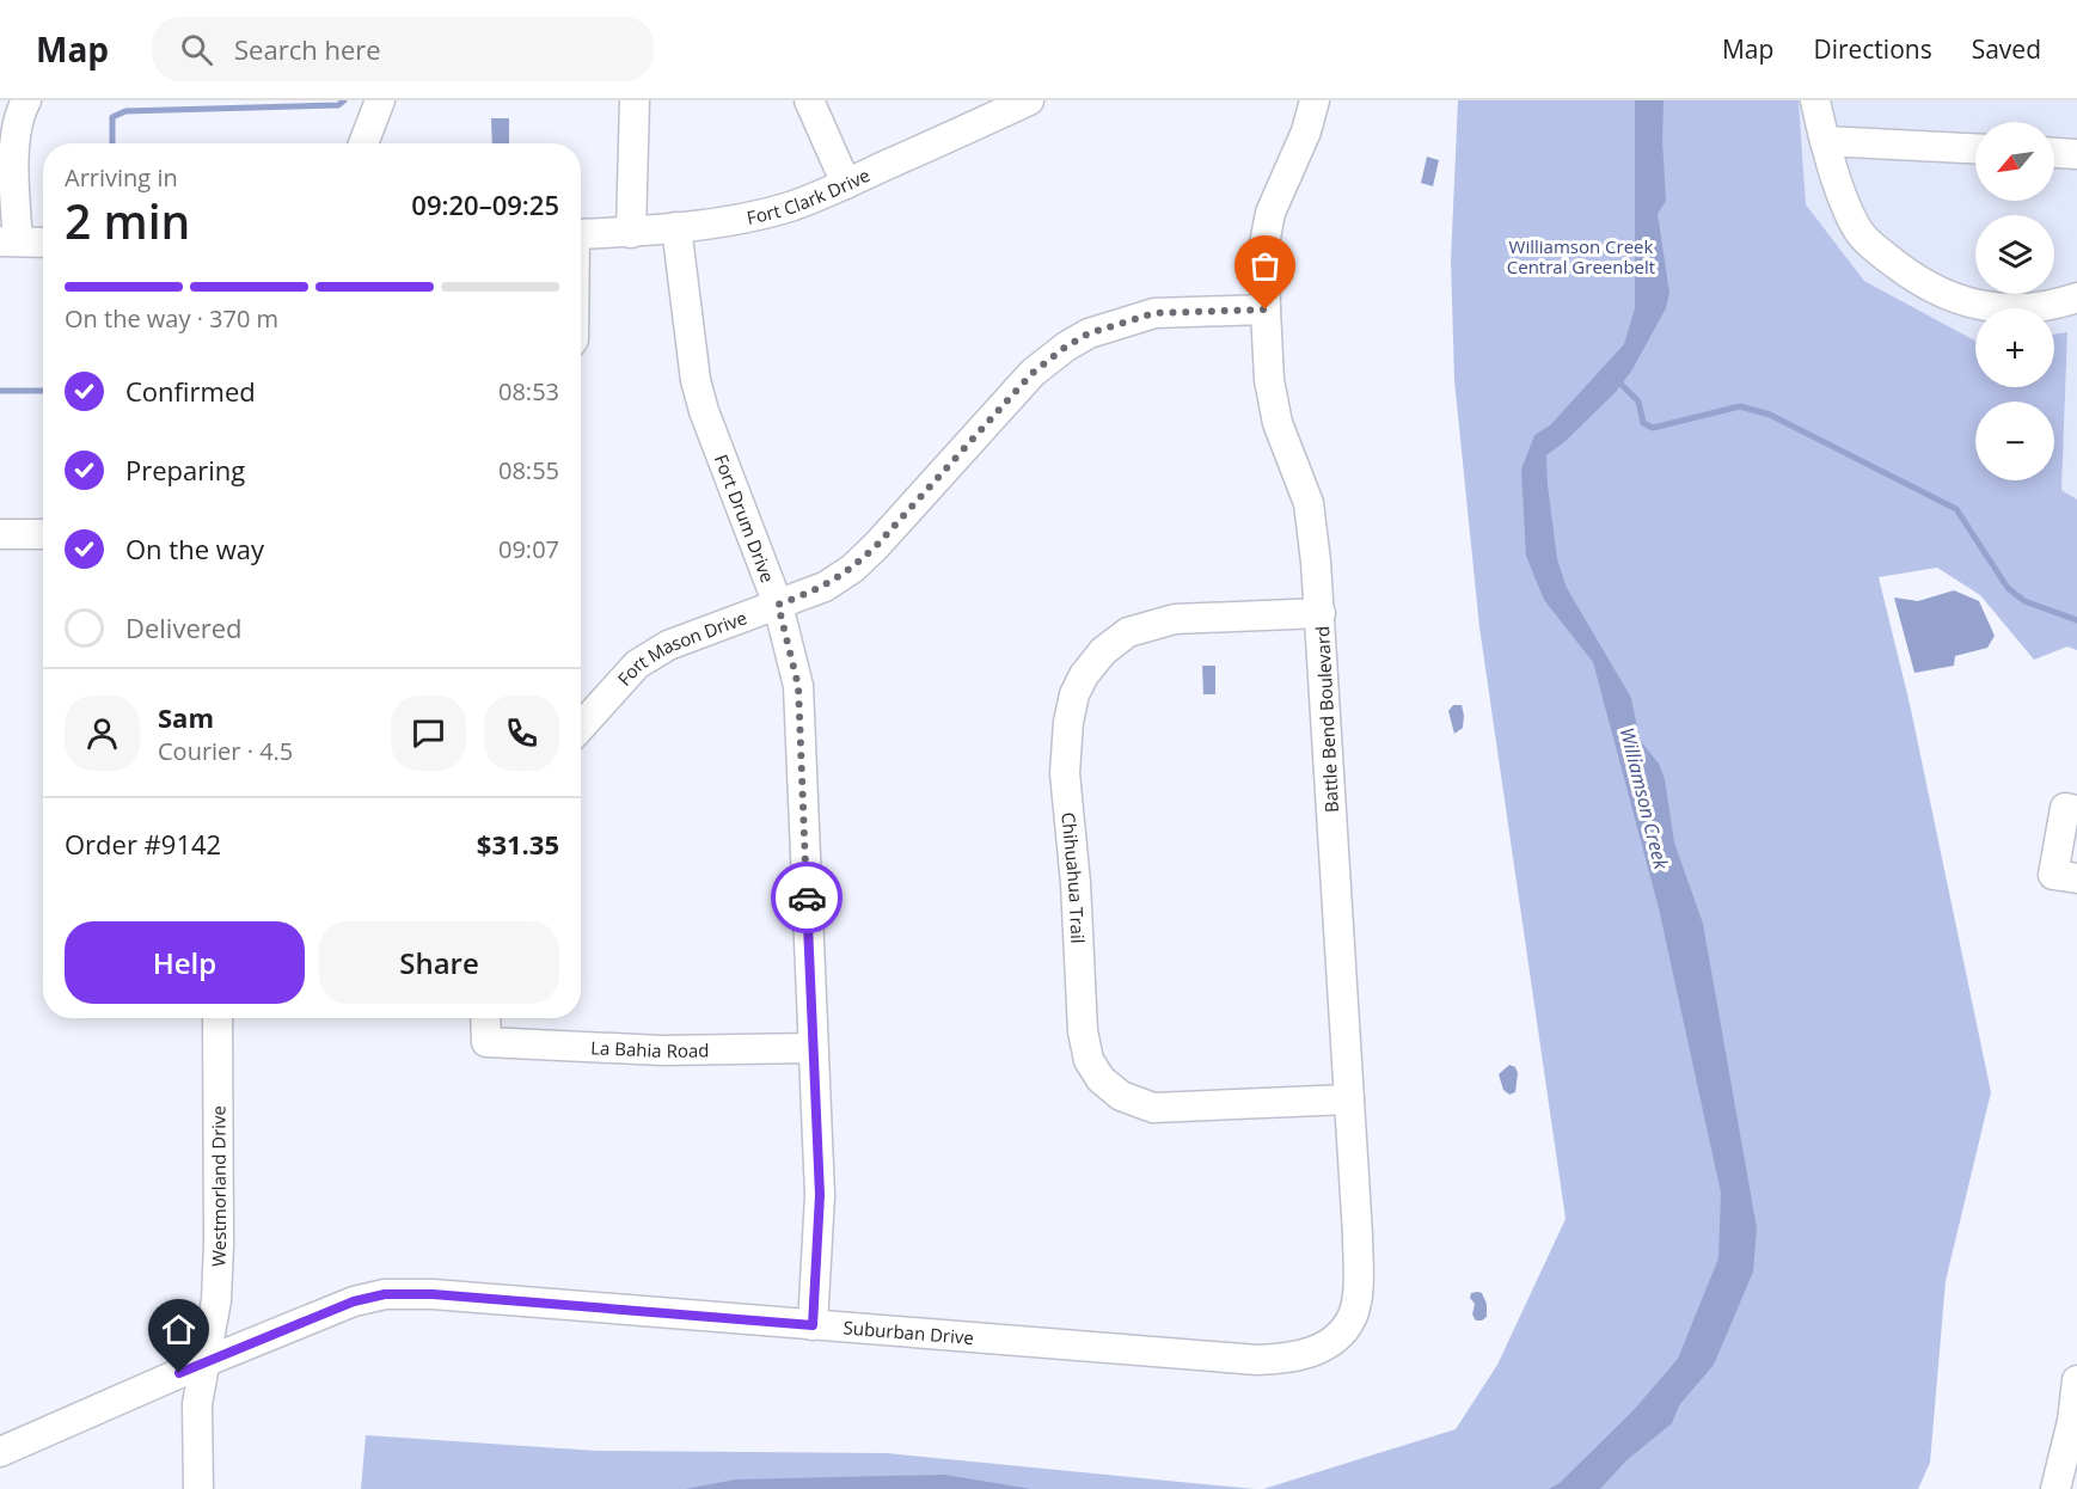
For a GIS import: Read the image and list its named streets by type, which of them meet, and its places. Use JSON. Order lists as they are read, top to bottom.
{
  "streets": {
    "street": [
      "Fort Clark Drive",
      "Fort Drum Drive",
      "Fort Mason Drive",
      "Battle Bend Boulevard",
      "Chihuahua Trail",
      "La Bahia Road",
      "Westmorland Drive",
      "Suburban Drive"
    ]
  },
  "crossings": [
    ["Fort Clark Drive", "Fort Drum Drive"],
    ["Fort Drum Drive", "Fort Mason Drive"],
    ["Fort Drum Drive", "La Bahia Road"],
    ["Fort Drum Drive", "Suburban Drive"],
    ["Fort Mason Drive", "Battle Bend Boulevard"],
    ["Battle Bend Boulevard", "Chihuahua Trail"],
    ["Battle Bend Boulevard", "Suburban Drive"],
    ["Westmorland Drive", "Suburban Drive"]
  ],
  "water": ["Williamson Creek"],
  "parks": ["Williamson Creek Central Greenbelt"],
  "north": "bottom left",
  "page": {
    "header": "Map",
    "search": "Search here",
    "nav": ["Map", "Directions", "Saved"],
    "map_buttons": ["+", "−"],
    "heading": ["2 min", "Arriving in", "09:20–09:25"],
    "panel": [
      "Sam",
      "Courier · 4.5",
      "Order #9142",
      "$31.35"
    ],
    "bar": "On the way · 370 m",
    "list": [
      ["Confirmed", "08:53"],
      ["Preparing", "08:55"],
      ["On the way", "09:07"],
      "Delivered"
    ],
    "buttons": ["Help", "Share"]
  }
}
